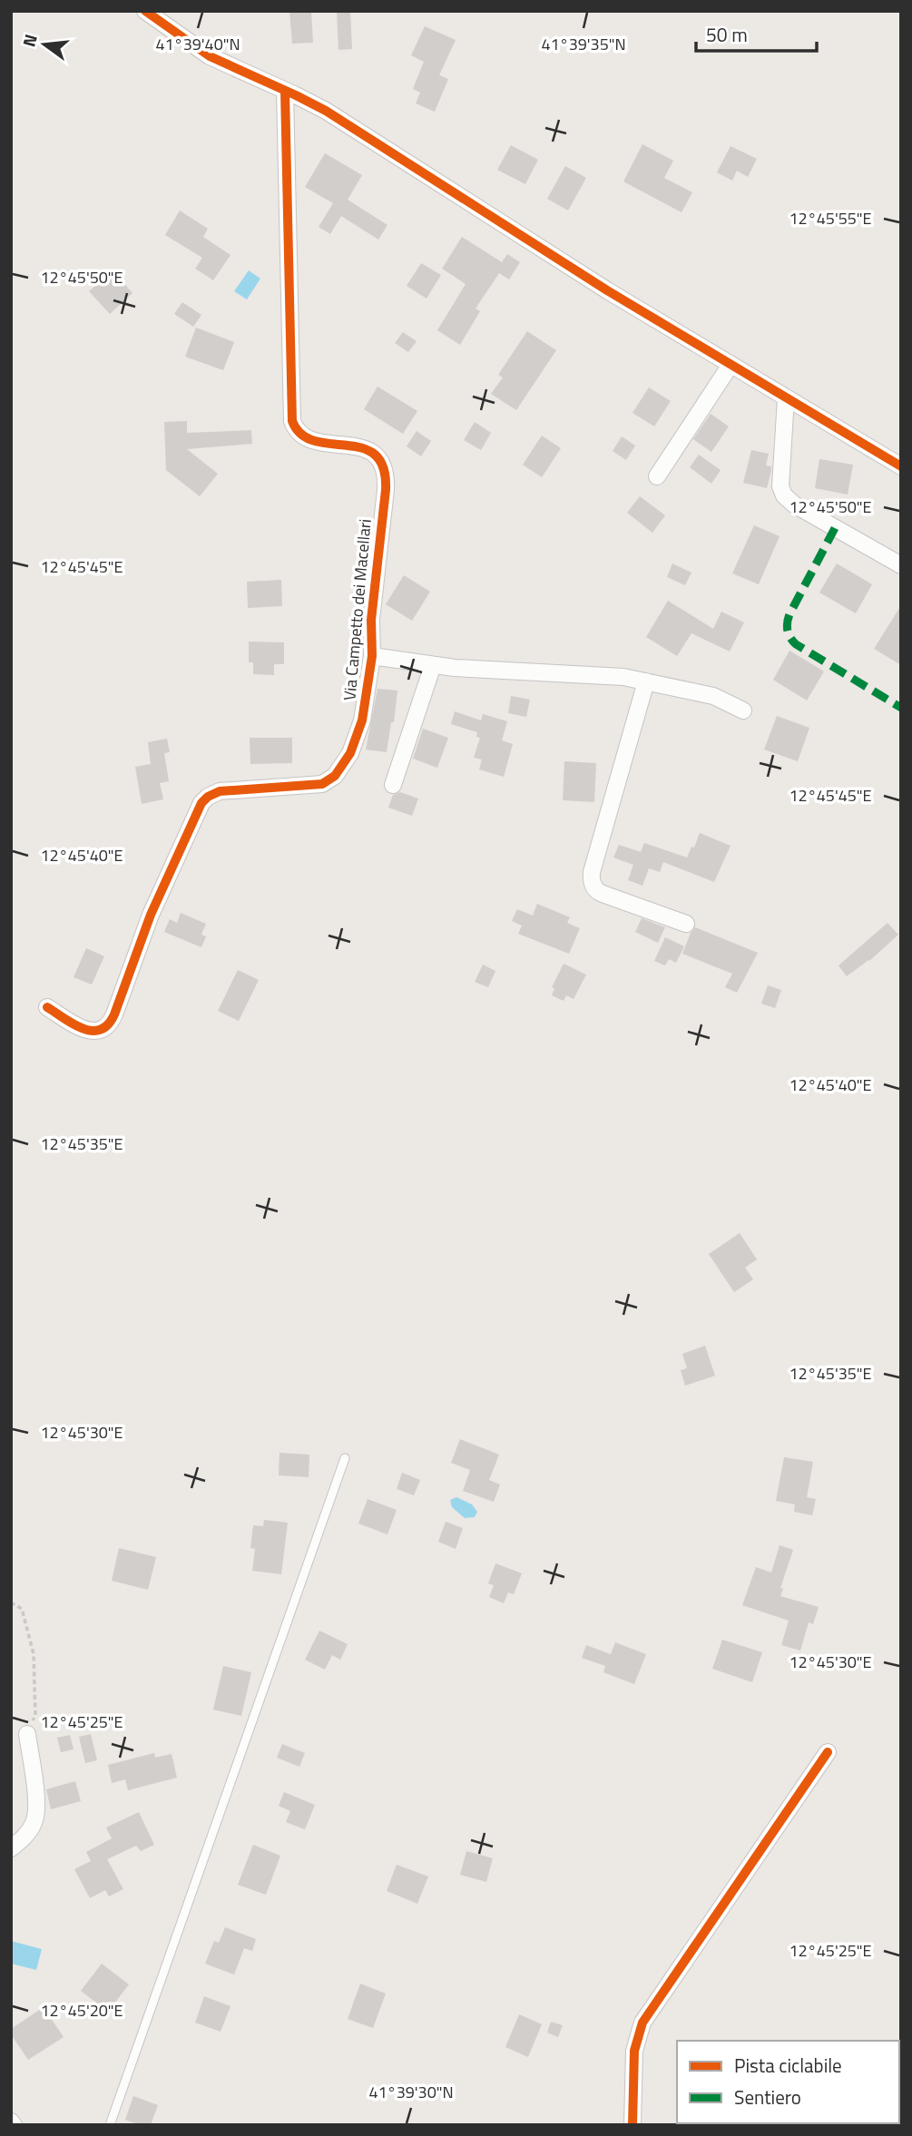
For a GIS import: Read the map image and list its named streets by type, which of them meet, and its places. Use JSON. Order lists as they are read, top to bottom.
{
  "streets": {
    "street": ["Via Campetto dei Macellari"]
  },
  "legend": ["Pista ciclabile", "Sentiero"],
  "scale_bar": "50 m",
  "north": "left",
  "coordinates": [
    "41°39'40\"N",
    "41°39'35\"N",
    "12°45'55\"E",
    "12°45'50\"E",
    "12°45'45\"E",
    "12°45'40\"E",
    "12°45'35\"E",
    "12°45'30\"E",
    "12°45'25\"E",
    "12°45'20\"E",
    "41°39'30\"N"
  ]
}
